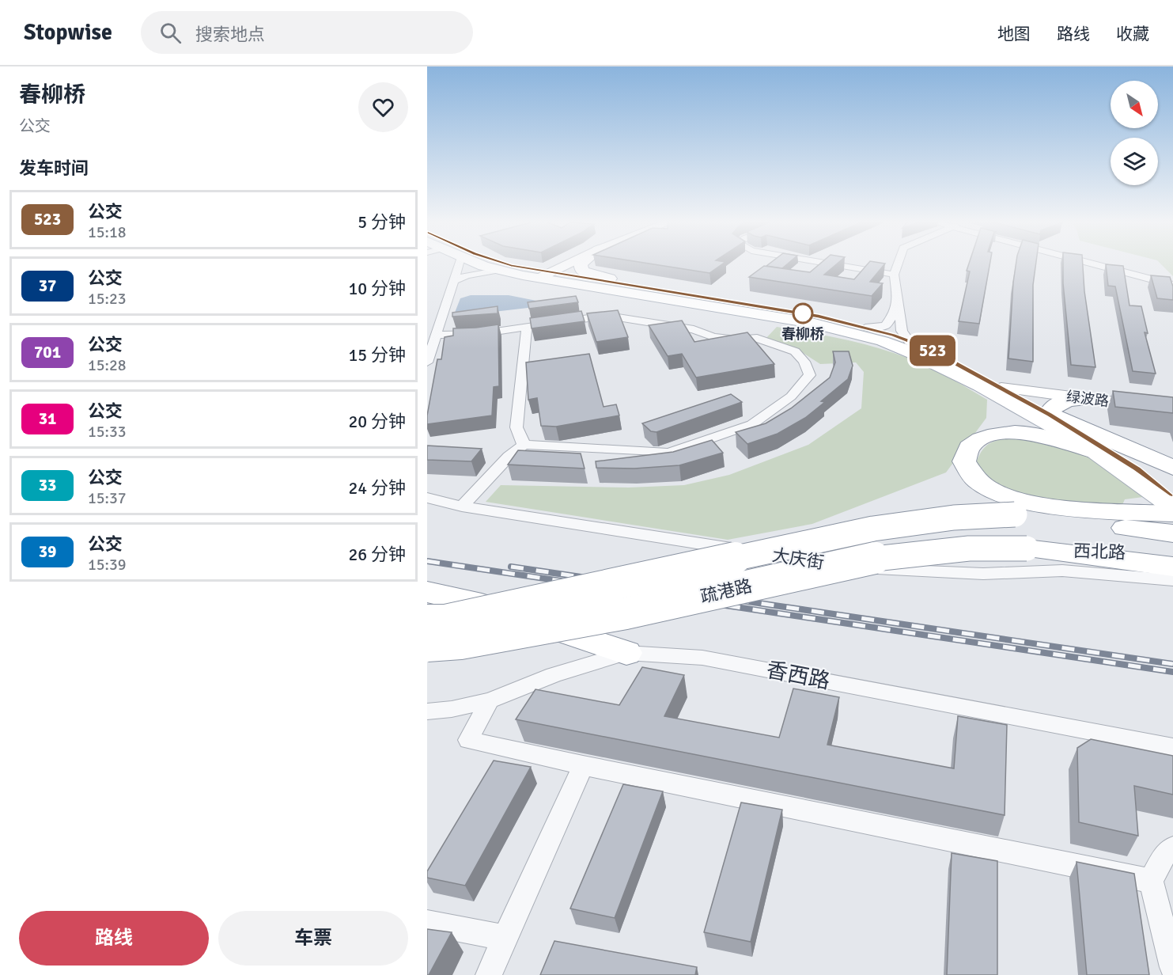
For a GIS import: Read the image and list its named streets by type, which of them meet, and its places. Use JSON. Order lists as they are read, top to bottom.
{
  "streets": {
    "highway": ["西北路", "疏港路"],
    "street": ["绿波路", "大庆街", "香西路"]
  },
  "crossings": [
    ["西北路", "疏港路"]
  ],
  "places": ["春柳桥"],
  "lines": ["bus line 523"],
  "north": "bottom right",
  "page": {
    "header": "Stopwise",
    "search": "搜索地点",
    "nav": ["地图", "路线", "收藏"],
    "heading": [
      ["春柳桥", "公交"],
      "发车时间"
    ],
    "on_map": "523",
    "list": [
      {
        "mark": "523",
        "name": "公交",
        "note": "15:18",
        "value": "5 分钟"
      },
      {
        "mark": "37",
        "name": "公交",
        "note": "15:23",
        "value": "10 分钟"
      },
      {
        "mark": "701",
        "name": "公交",
        "note": "15:28",
        "value": "15 分钟"
      },
      {
        "mark": "31",
        "name": "公交",
        "note": "15:33",
        "value": "20 分钟"
      },
      {
        "mark": "33",
        "name": "公交",
        "note": "15:37",
        "value": "24 分钟"
      },
      {
        "mark": "39",
        "name": "公交",
        "note": "15:39",
        "value": "26 分钟"
      }
    ],
    "buttons": ["路线", "车票"]
  }
}
